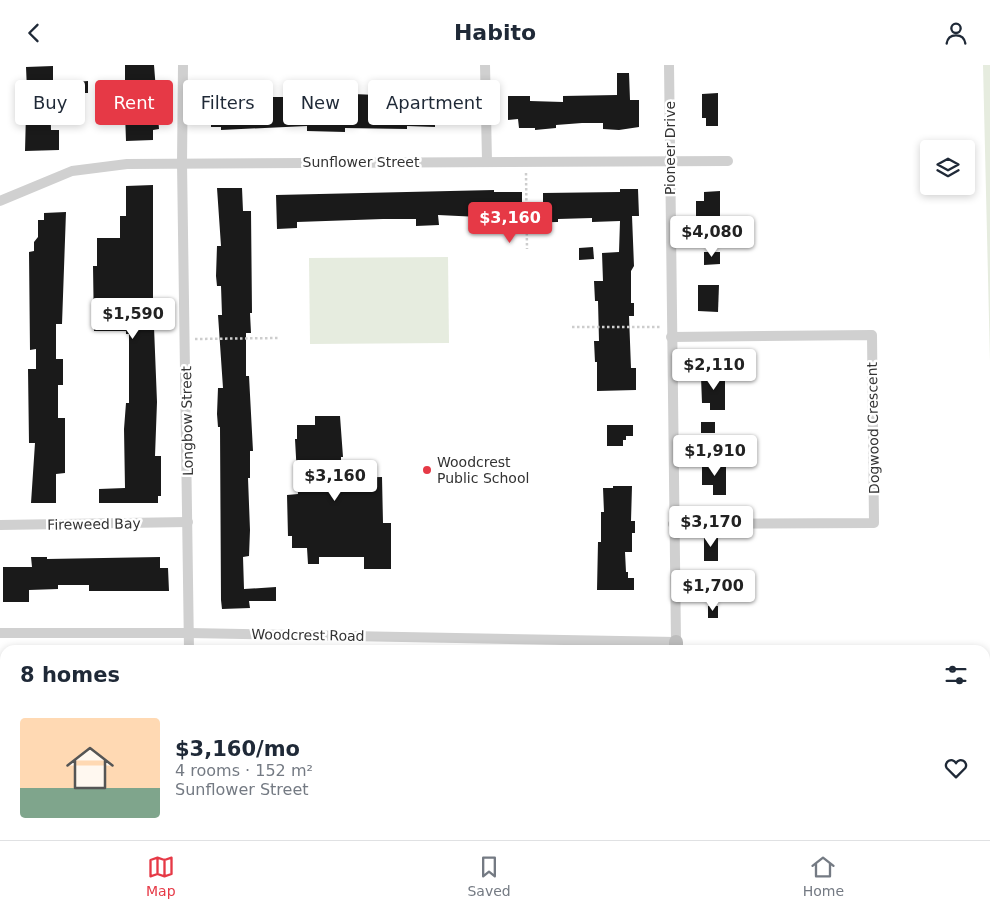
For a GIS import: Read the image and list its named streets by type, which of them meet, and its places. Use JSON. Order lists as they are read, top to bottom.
{
  "streets": {
    "street": [
      "Pioneer Drive",
      "Sunflower Street",
      "Longbow Street",
      "Dogwood Crescent",
      "Fireweed Bay",
      "Woodcrest Road"
    ]
  },
  "crossings": [
    ["Pioneer Drive", "Sunflower Street"],
    ["Pioneer Drive", "Dogwood Crescent"],
    ["Sunflower Street", "Longbow Street"],
    ["Longbow Street", "Fireweed Bay"],
    ["Longbow Street", "Woodcrest Road"]
  ],
  "places": ["Woodcrest Public School"],
  "page": {
    "header": "Habito",
    "chip": [
      "Buy",
      "Rent",
      "Filters",
      "New",
      "Apartment"
    ],
    "price": [
      "$3,160",
      "$4,080",
      "$1,590",
      "$2,110",
      "$1,910",
      "$3,160",
      "$3,170",
      "$1,700"
    ],
    "heading": "8 homes",
    "list": [
      {
        "name": "$3,160/mo",
        "note": "4 rooms · 152 m² · Sunflower Street"
      }
    ],
    "tabs": ["Map", "Saved", "Home"]
  }
}
